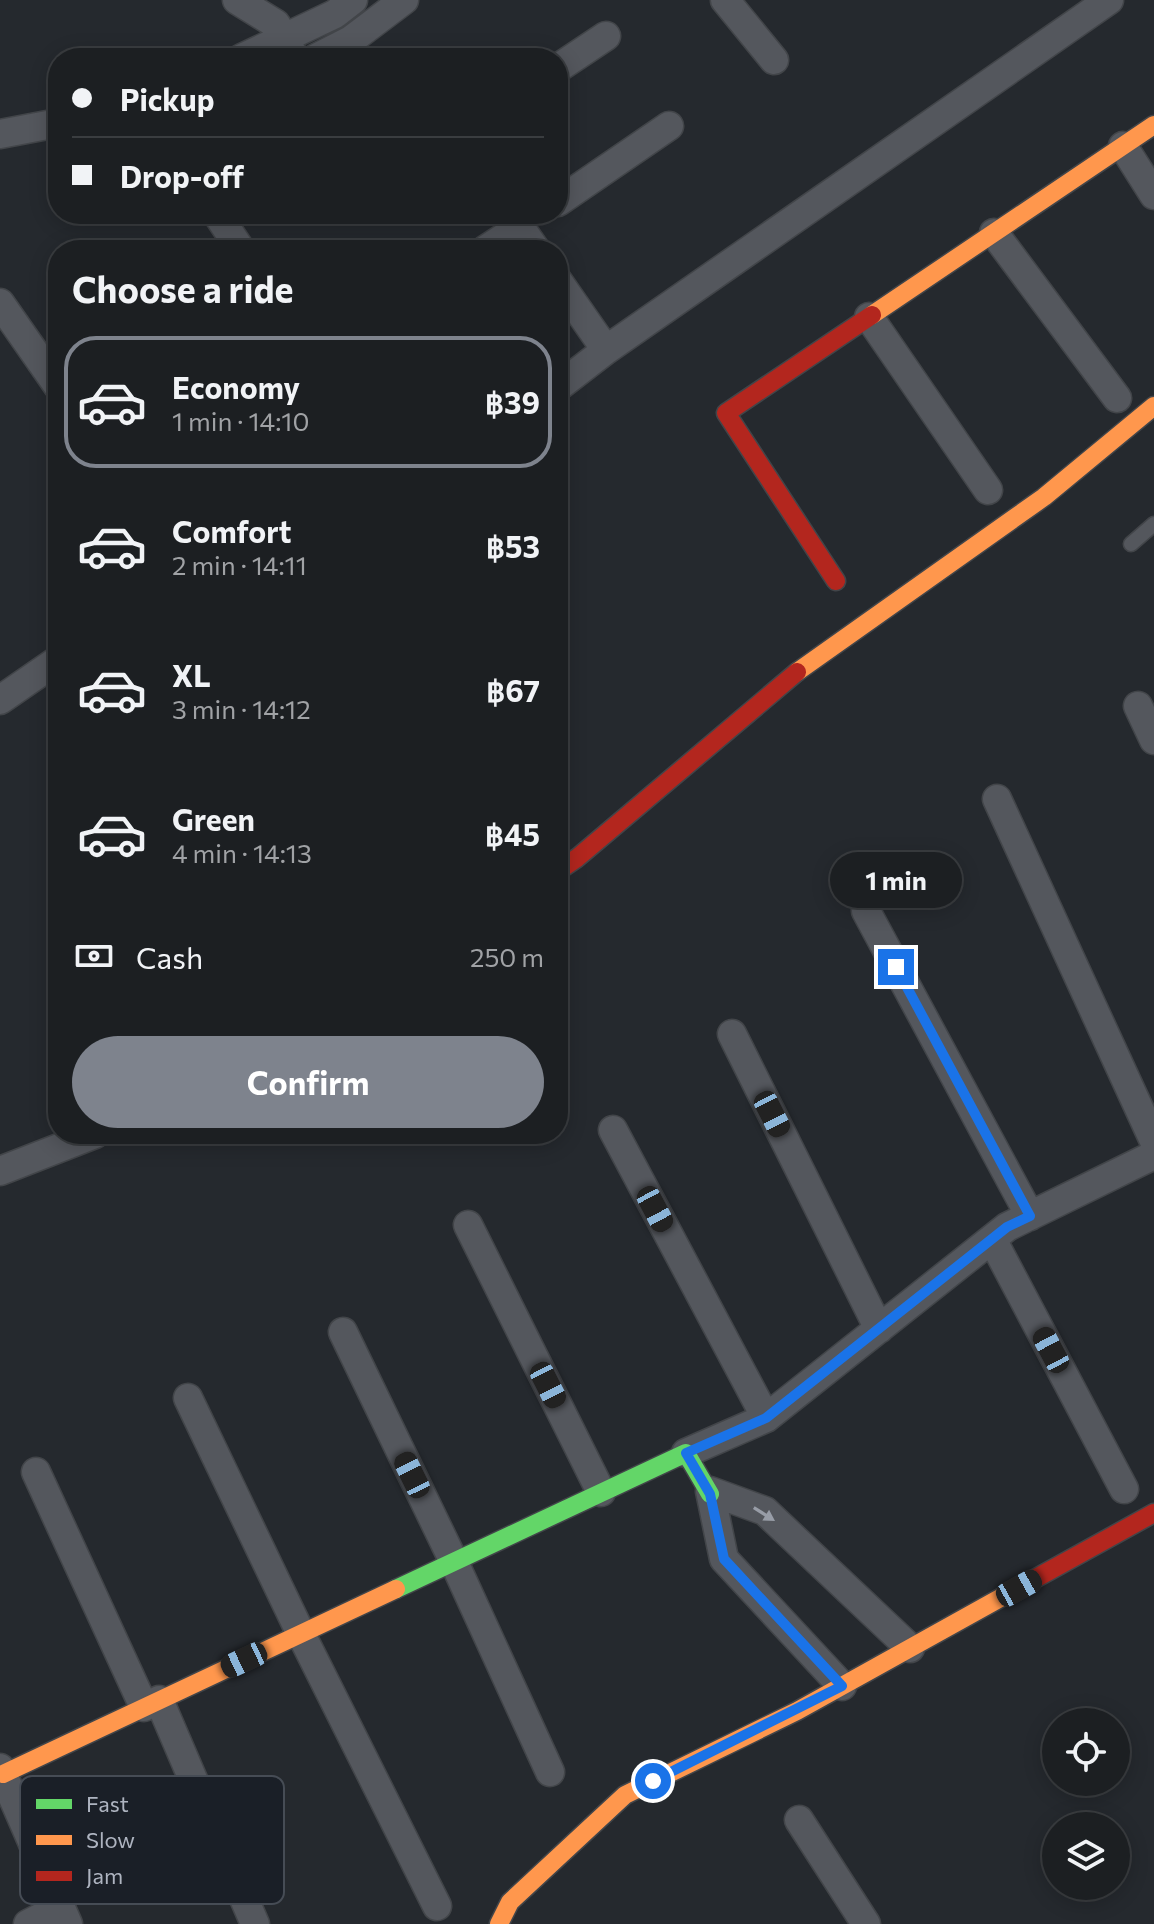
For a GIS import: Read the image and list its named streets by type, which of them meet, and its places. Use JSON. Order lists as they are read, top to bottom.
{
  "legend": ["Fast", "Slow", "Jam"],
  "page": {
    "banner": ["Pickup", "Drop-off"],
    "heading": "Choose a ride",
    "list": [
      {
        "name": "Economy",
        "note": "1 min · 14:10",
        "value": "฿39"
      },
      {
        "name": "Comfort",
        "note": "2 min · 14:11",
        "value": "฿53"
      },
      {
        "name": "XL",
        "note": "3 min · 14:12",
        "value": "฿67"
      },
      {
        "name": "Green",
        "note": "4 min · 14:13",
        "value": "฿45"
      }
    ],
    "bubble": "1 min",
    "pay": ["Cash", "250 m"],
    "buttons": "Confirm"
  }
}
